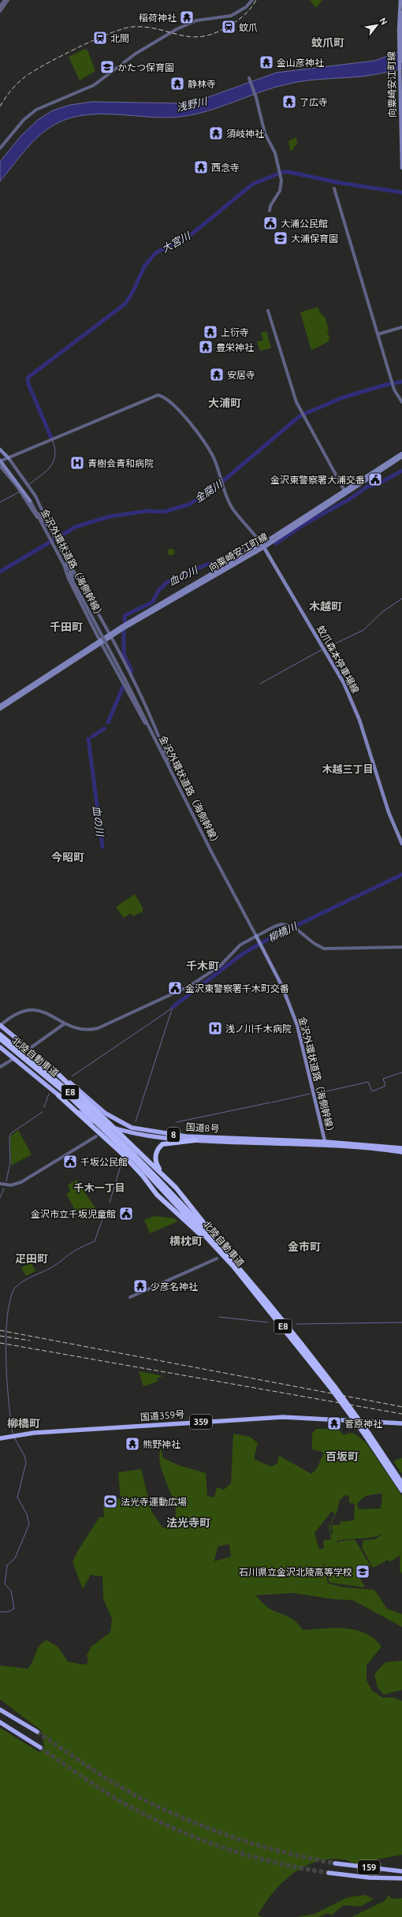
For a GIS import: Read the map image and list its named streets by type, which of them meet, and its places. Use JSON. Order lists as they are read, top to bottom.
{
  "streets": {
    "highway": [
      "北陸自動車道",
      "E8",
      "国道8号",
      "8",
      "国道359号",
      "359",
      "159"
    ],
    "main road": ["向粟崎安江町線", "金沢外環状道路（海側幹線）", "蚊爪森本停車場線"]
  },
  "crossings": [
    ["向粟崎安江町線", "蚊爪森本停車場線"],
    ["金沢外環状道路（海側幹線）", "国道8号"]
  ],
  "districts": [
    "蚊爪町",
    "大浦町",
    "木越町",
    "千田町",
    "木越三丁目",
    "今昭町",
    "千木町",
    "千木一丁目",
    "横枕町",
    "金市町",
    "疋田町",
    "柳橋町",
    "百坂町",
    "法光寺町"
  ],
  "water": [
    "浅野川",
    "大宮川",
    "金腐川",
    "血の川",
    "柳橋川"
  ],
  "places": {
    "temple": [
      "稲荷神社",
      "金山彦神社",
      "静林寺",
      "了広寺",
      "須岐神社",
      "西念寺",
      "上衍寺",
      "豊栄神社",
      "安居寺",
      "少彦名神社",
      "菅原神社",
      "熊野神社"
    ],
    "station": ["蚊爪", "北間"],
    "school or university": ["かたつ保育園", "大浦保育園", "石川県立金沢北陵高等学校"],
    "public building": [
      "大浦公民館",
      "金沢東警察署大浦交番",
      "金沢東警察署千木町交番",
      "千坂公民館",
      "金沢市立千坂児童館"
    ],
    "hospital": ["青樹会青和病院", "浅ノ川千木病院"],
    "sports": ["法光寺運動広場"]
  },
  "north": "top right"
}
